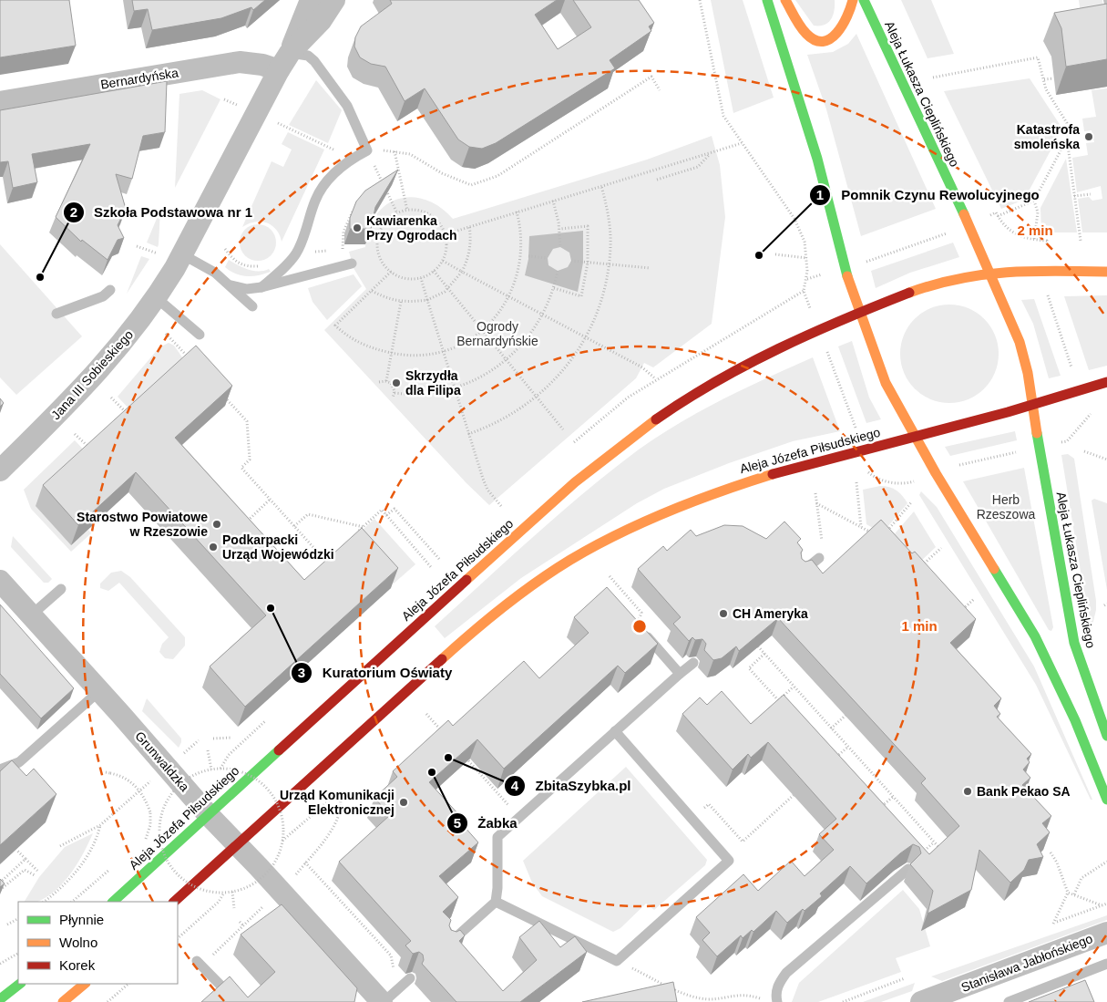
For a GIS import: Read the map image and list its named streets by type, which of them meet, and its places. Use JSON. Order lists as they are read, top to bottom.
{
  "streets": {
    "main road": ["Aleja Łukasza Cieplińskiego", "Aleja Józefa Piłsudskiego"],
    "street": [
      "Bernardyńska",
      "Jana III Sobieskiego",
      "Grunwaldzka",
      "Stanisława Jabłońskiego"
    ]
  },
  "crossings": [
    ["Bernardyńska", "Jana III Sobieskiego"],
    ["Aleja Łukasza Cieplińskiego", "Aleja Józefa Piłsudskiego"],
    ["Aleja Józefa Piłsudskiego", "Grunwaldzka"]
  ],
  "parks": ["Ogrody Bernardyńskie", "Herb Rzeszowa"],
  "places": [
    "Katastrofa smoleńska",
    "Kawiarenka Przy Ogrodach",
    "Pomnik Czynu Rewolucyjnego",
    "Szkoła Podstawowa nr 1",
    "Skrzydła dla Filipa",
    "Starostwo Powiatowe w Rzeszowie",
    "Podkarpacki Urząd Wojewódzki",
    "Kuratorium Oświaty",
    "CH Ameryka",
    "ZbitaSzybka.pl",
    "Żabka",
    "Bank Pekao SA",
    "Urząd Komunikacji Elektronicznej"
  ],
  "legend": ["Płynnie", "Wolno", "Korek"],
  "rings": ["2 min", "1 min"]
}
